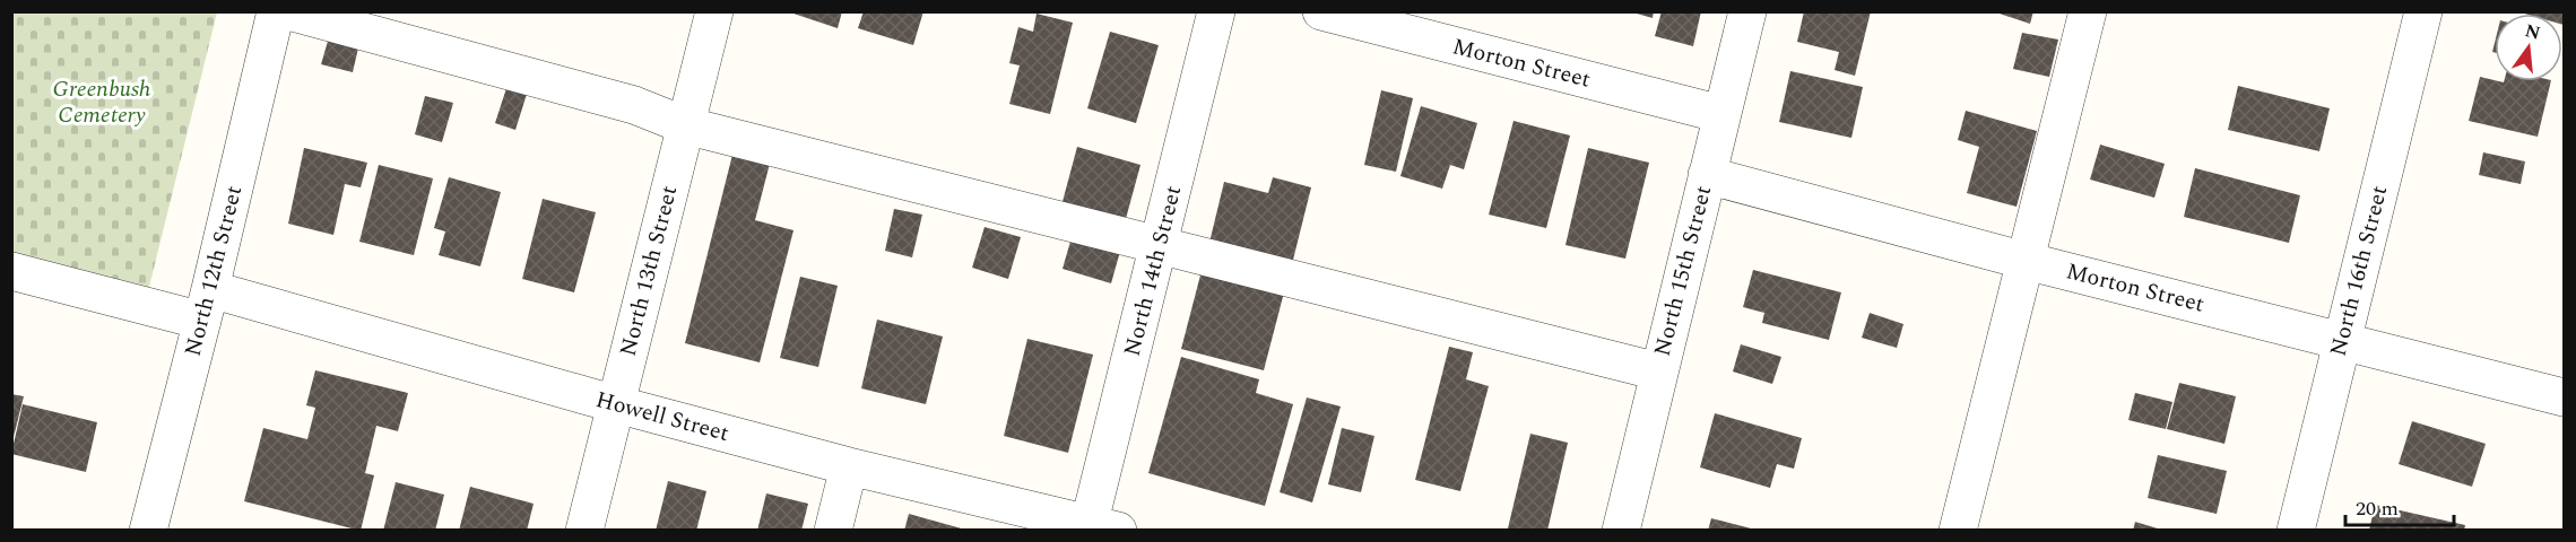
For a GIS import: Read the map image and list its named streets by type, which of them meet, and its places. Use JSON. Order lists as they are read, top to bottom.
{
  "streets": {
    "street": [
      "Morton Street",
      "North 12th Street",
      "North 13th Street",
      "North 14th Street",
      "North 15th Street",
      "North 16th Street",
      "Howell Street"
    ]
  },
  "crossings": [
    ["Morton Street", "North 15th Street"],
    ["Morton Street", "North 16th Street"],
    ["North 12th Street", "Howell Street"],
    ["North 13th Street", "Howell Street"],
    ["North 14th Street", "Howell Street"]
  ],
  "parks": ["Greenbush Cemetery"],
  "scale_bar": "20 m",
  "north": "top"
}
